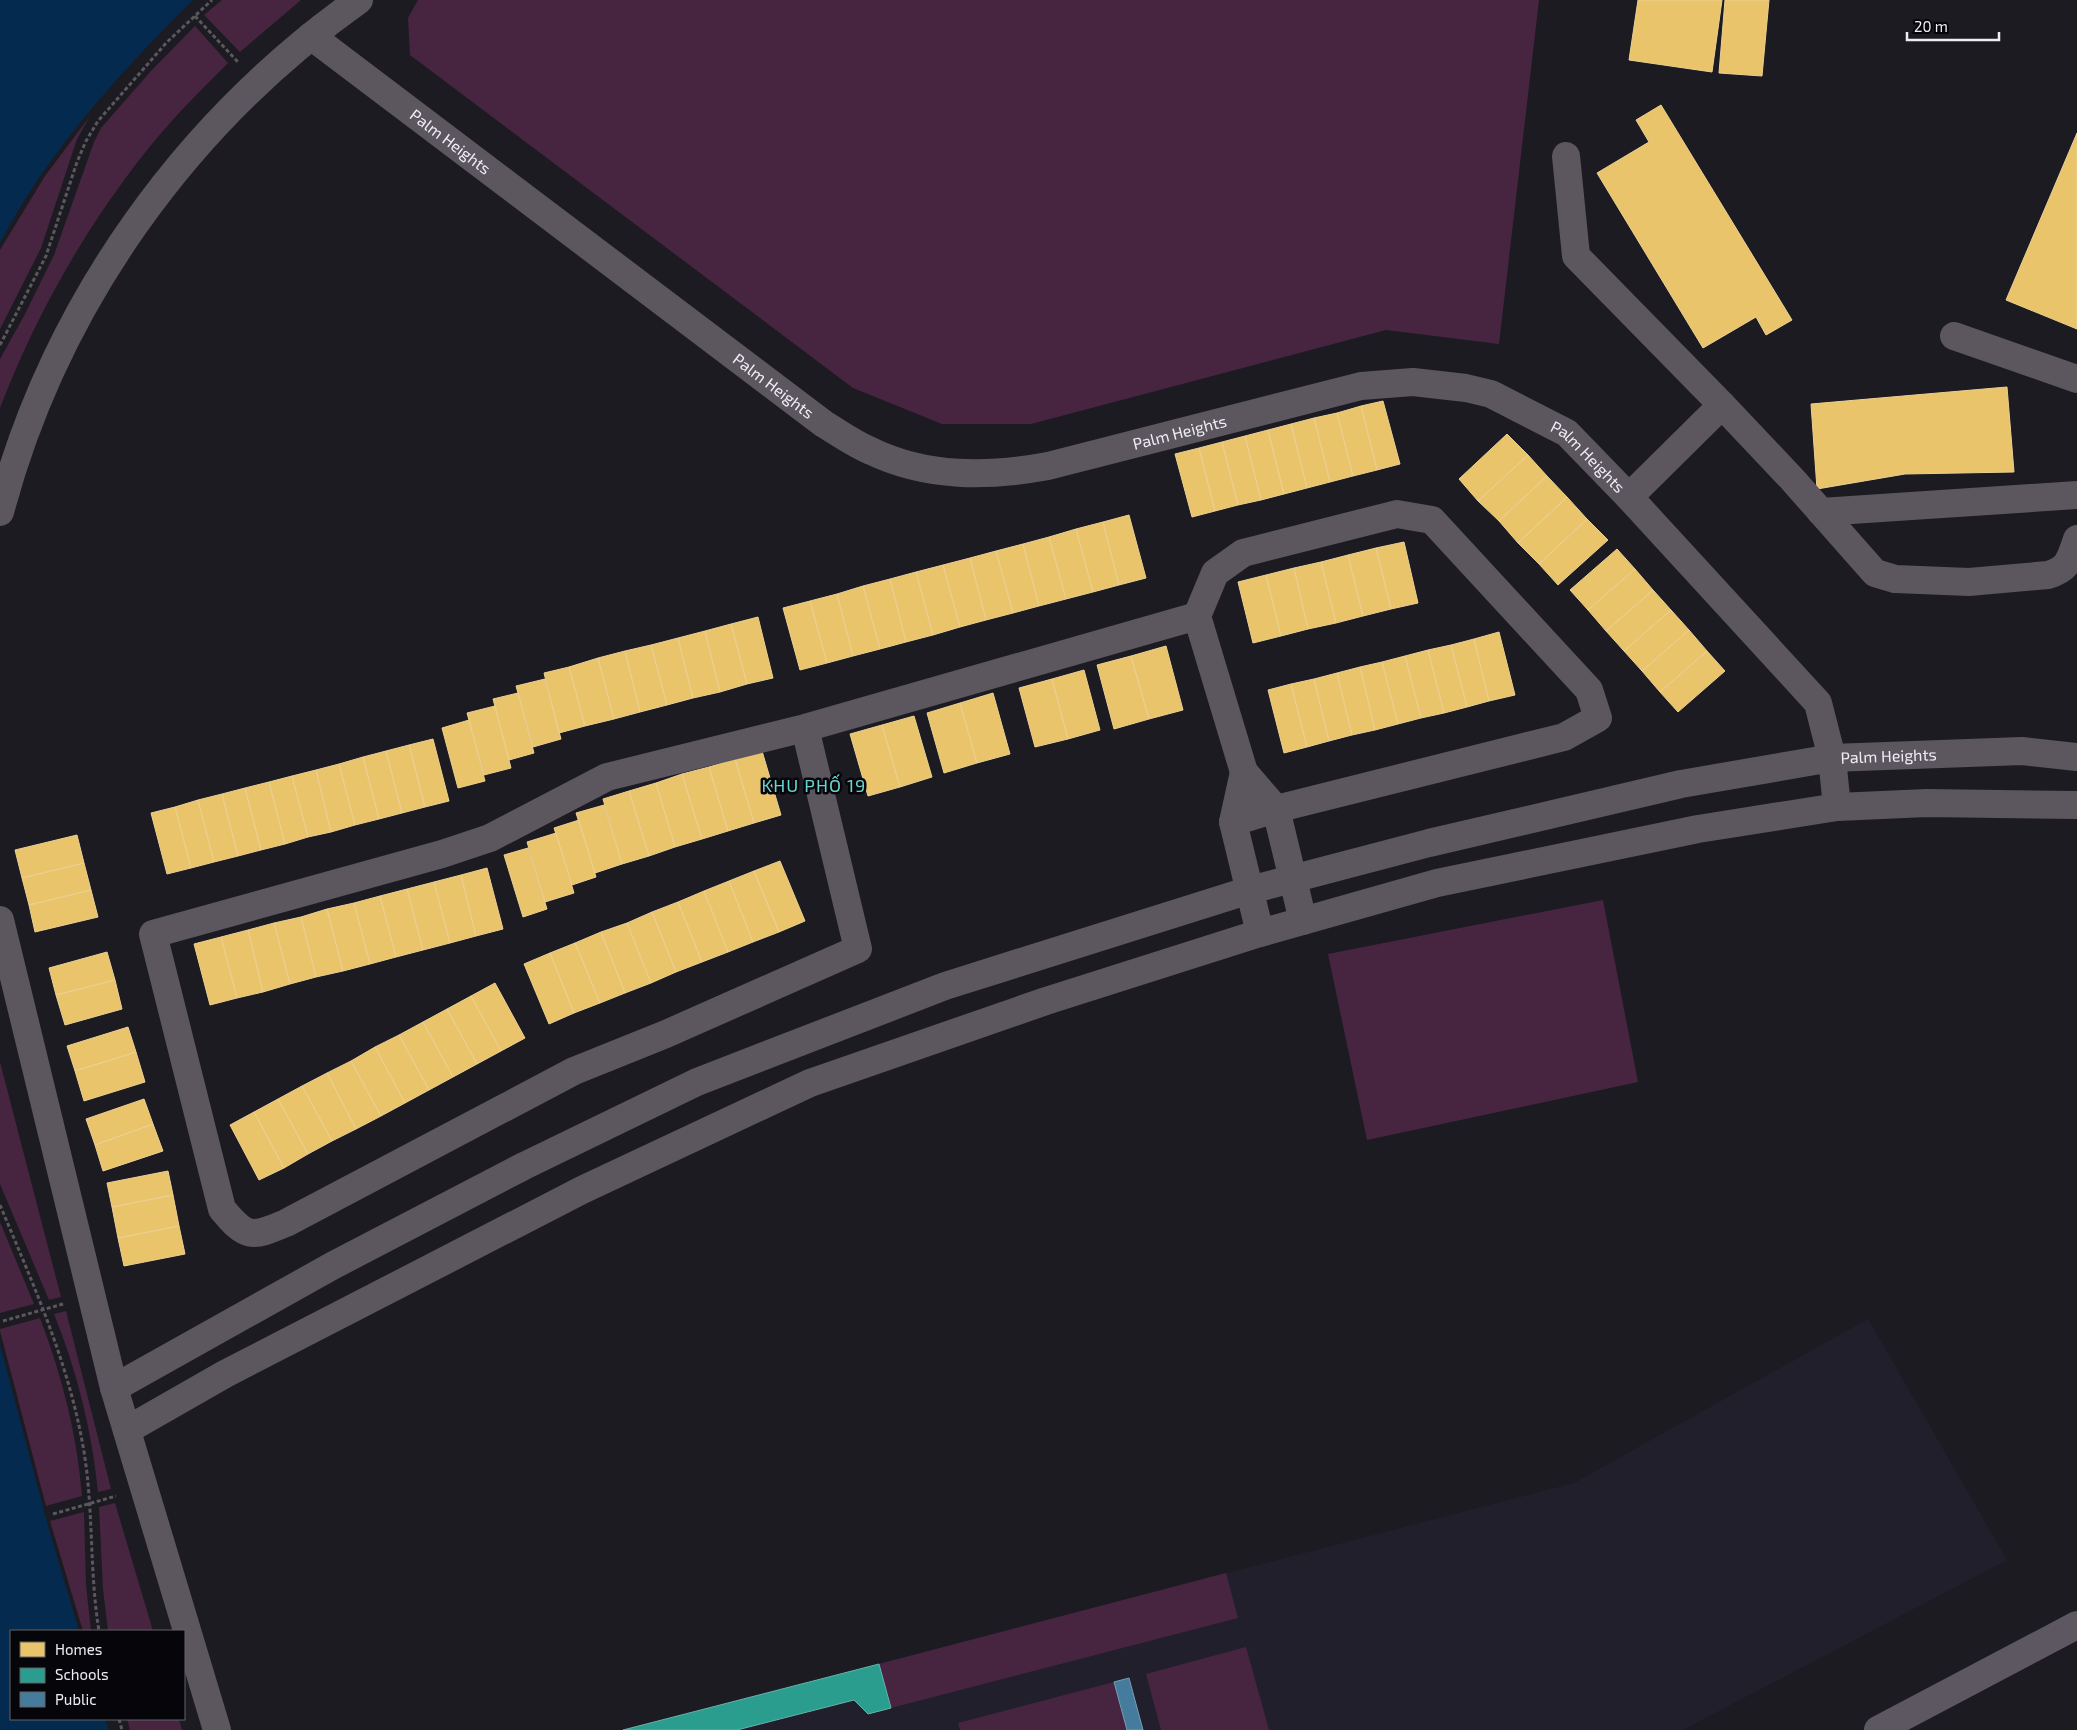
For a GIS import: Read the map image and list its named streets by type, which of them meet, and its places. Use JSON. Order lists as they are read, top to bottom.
{
  "streets": {
    "street": ["Palm Heights"]
  },
  "districts": ["KHU PHỐ 19"],
  "legend": ["Homes", "Schools", "Public"],
  "scale_bar": "20 m"
}
